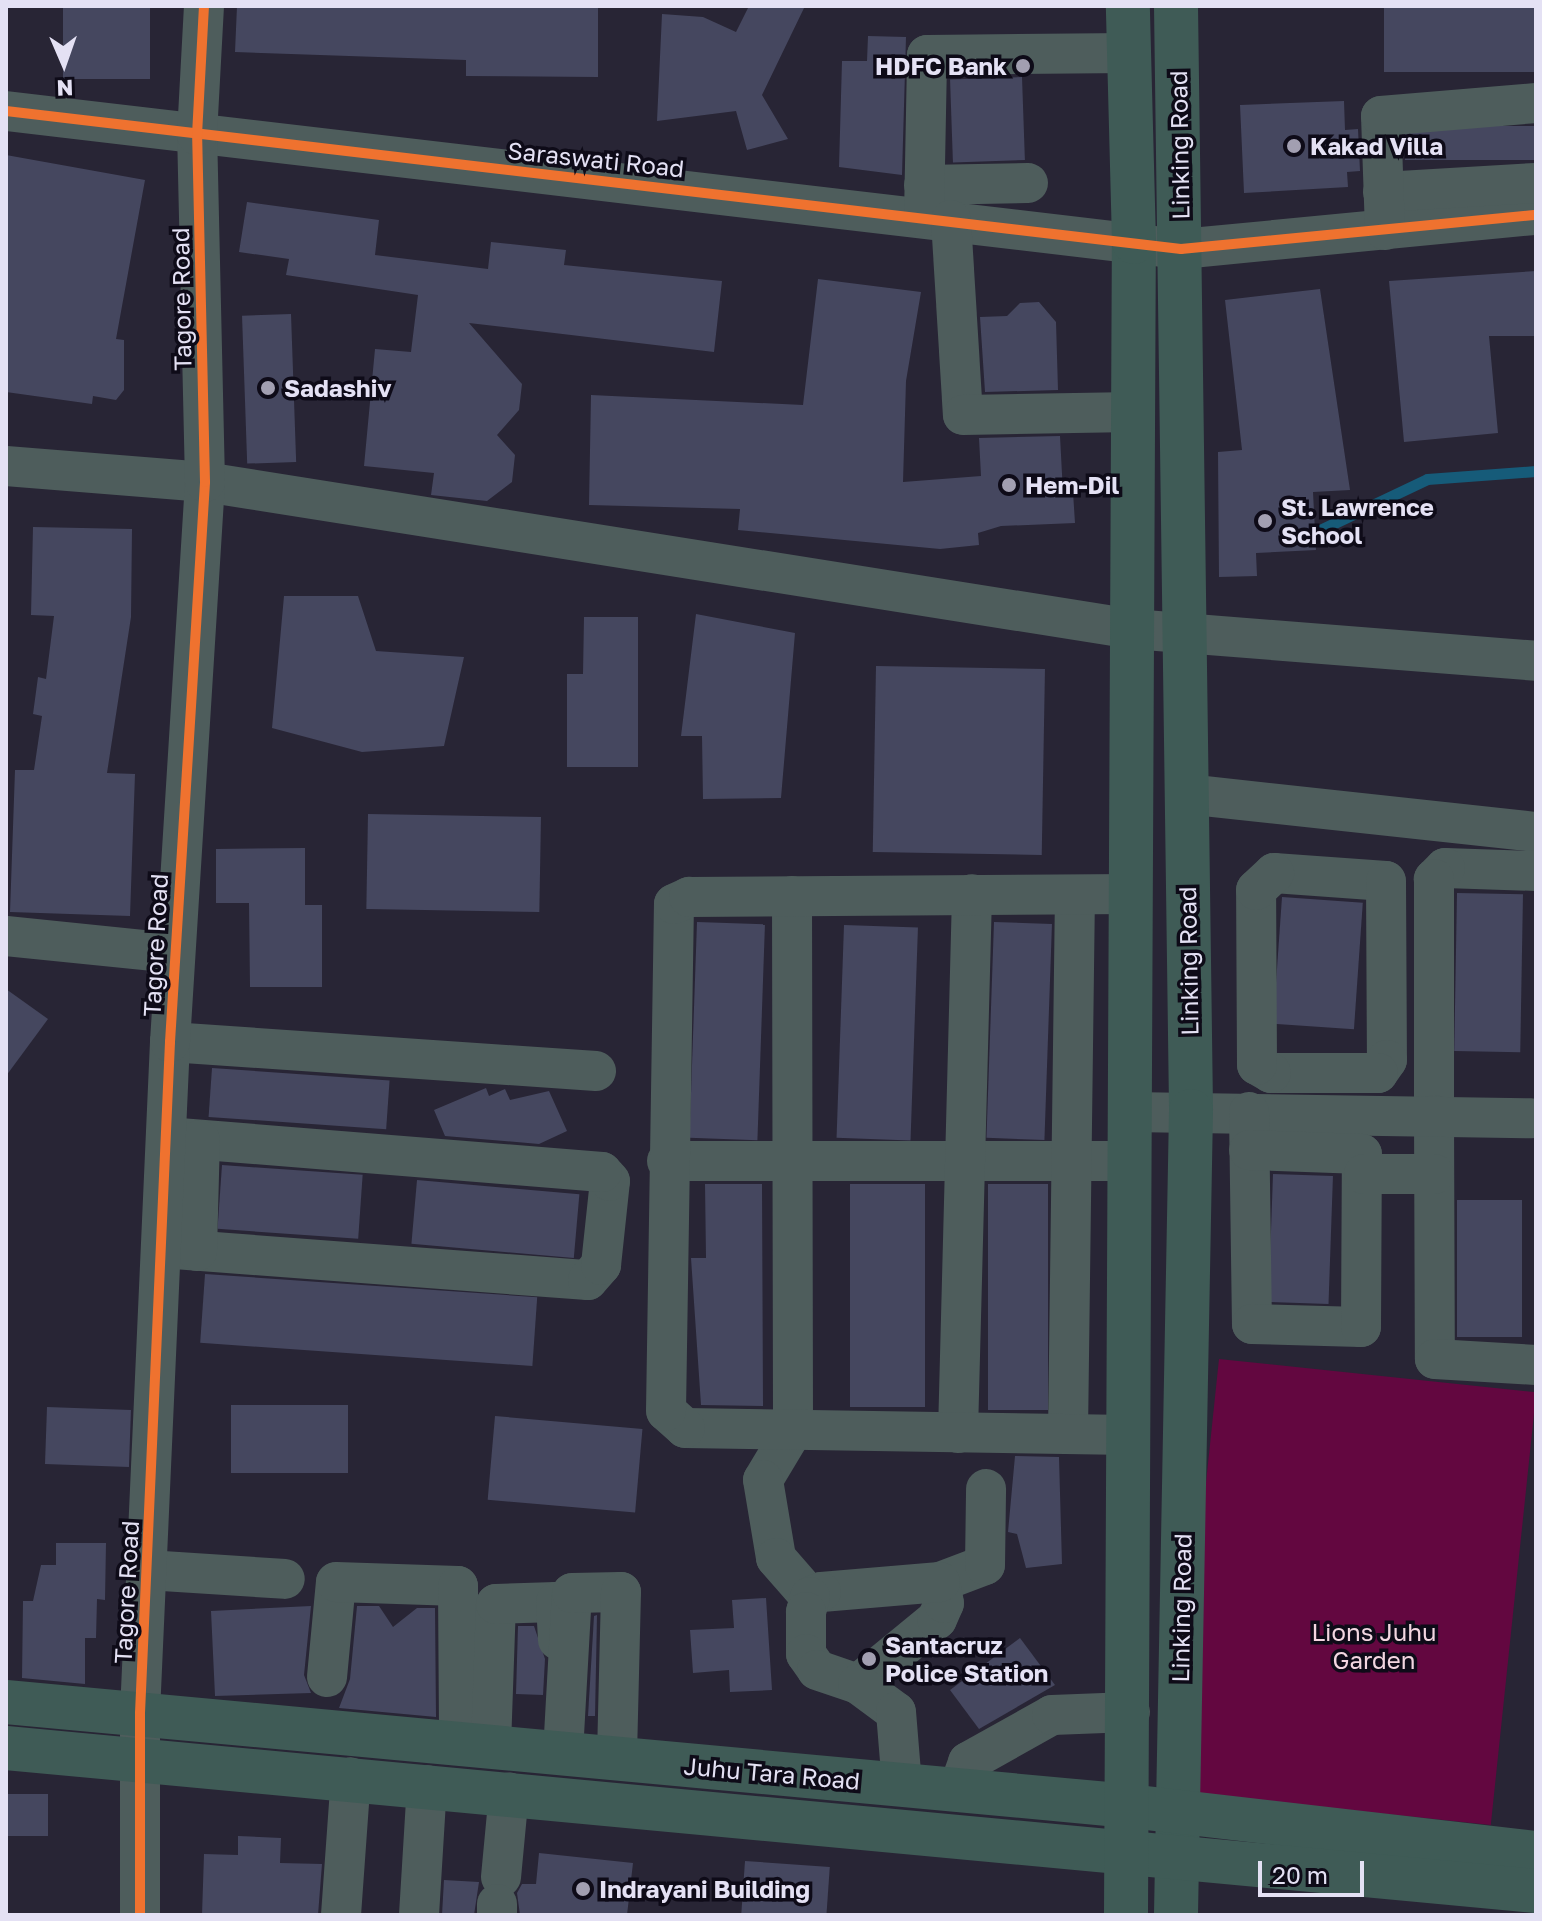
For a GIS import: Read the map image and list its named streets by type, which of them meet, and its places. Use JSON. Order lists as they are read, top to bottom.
{
  "streets": {
    "main road": ["Linking Road", "Juhu Tara Road"],
    "street": ["Saraswati Road", "Tagore Road"]
  },
  "crossings": [
    ["Linking Road", "Saraswati Road"],
    ["Linking Road", "Juhu Tara Road"],
    ["Saraswati Road", "Tagore Road"],
    ["Tagore Road", "Juhu Tara Road"]
  ],
  "parks": ["Lions Juhu Garden"],
  "places": [
    "HDFC Bank",
    "Kakad Villa",
    "Sadashiv",
    "Hem-Dil",
    "St. Lawrence School",
    "Santacruz Police Station",
    "Indrayani Building"
  ],
  "scale_bar": "20 m",
  "north": "bottom"
}
